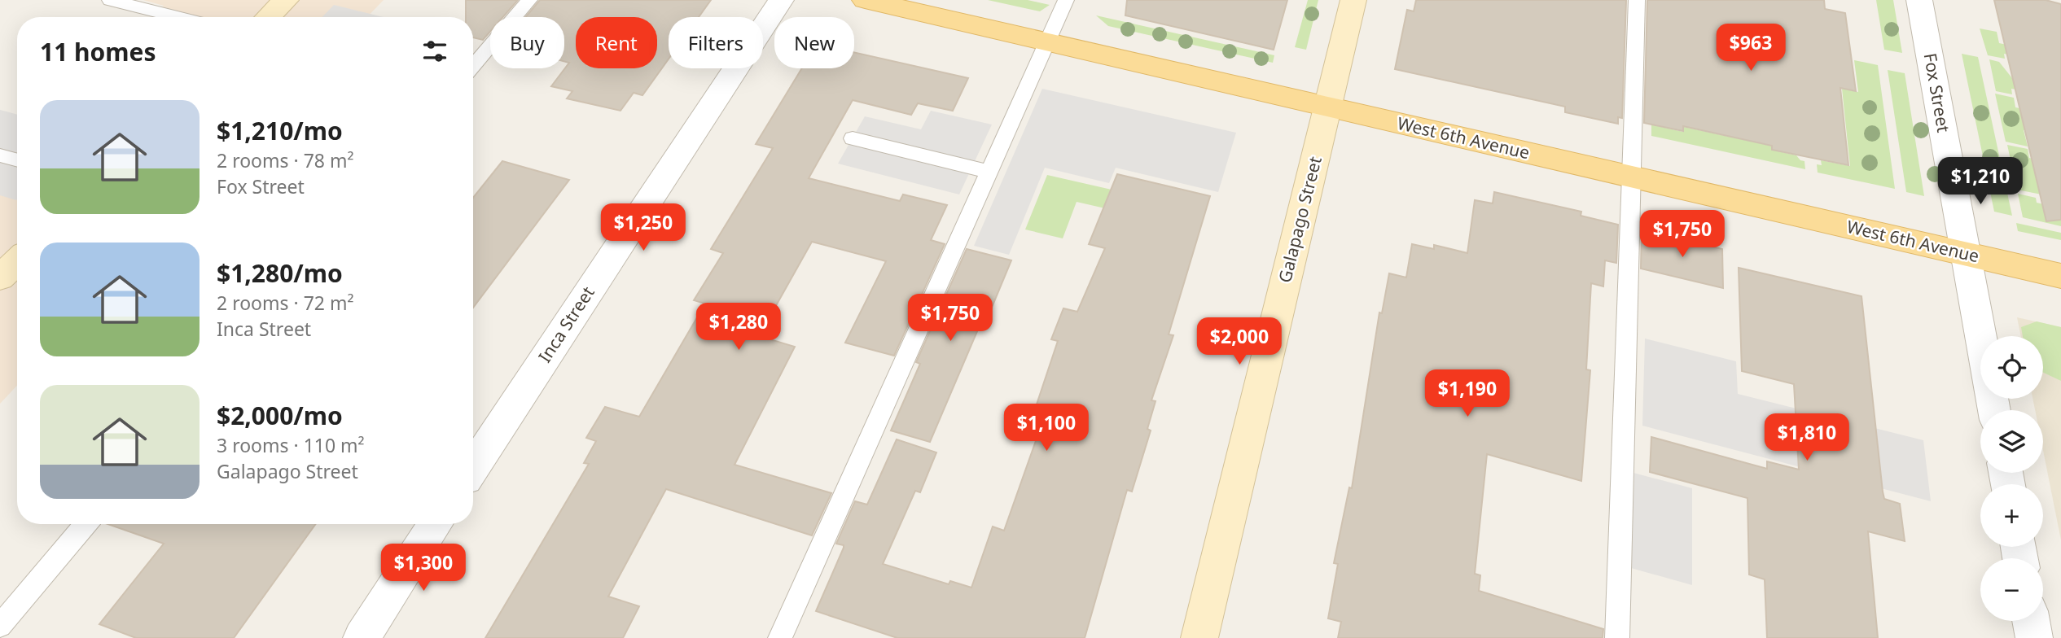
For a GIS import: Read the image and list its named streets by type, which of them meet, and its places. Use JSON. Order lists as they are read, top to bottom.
{
  "streets": {
    "main road": ["West 6th Avenue"],
    "street": ["Fox Street", "Galapago Street", "Inca Street"]
  },
  "crossings": [
    ["Fox Street", "West 6th Avenue"],
    ["West 6th Avenue", "Galapago Street"]
  ],
  "page": {
    "chip": [
      "Buy",
      "Rent",
      "Filters",
      "New"
    ],
    "heading": "11 homes",
    "price": [
      "$963",
      "$1,210",
      "$1,250",
      "$1,750",
      "$1,750",
      "$1,280",
      "$2,000",
      "$1,190",
      "$1,100",
      "$1,810",
      "$1,300"
    ],
    "list": [
      {
        "name": "$1,210/mo",
        "note": "2 rooms · 78 m² · Fox Street"
      },
      {
        "name": "$1,280/mo",
        "note": "2 rooms · 72 m² · Inca Street"
      },
      {
        "name": "$2,000/mo",
        "note": "3 rooms · 110 m² · Galapago Street"
      }
    ],
    "map_buttons": ["+", "−"]
  }
}
